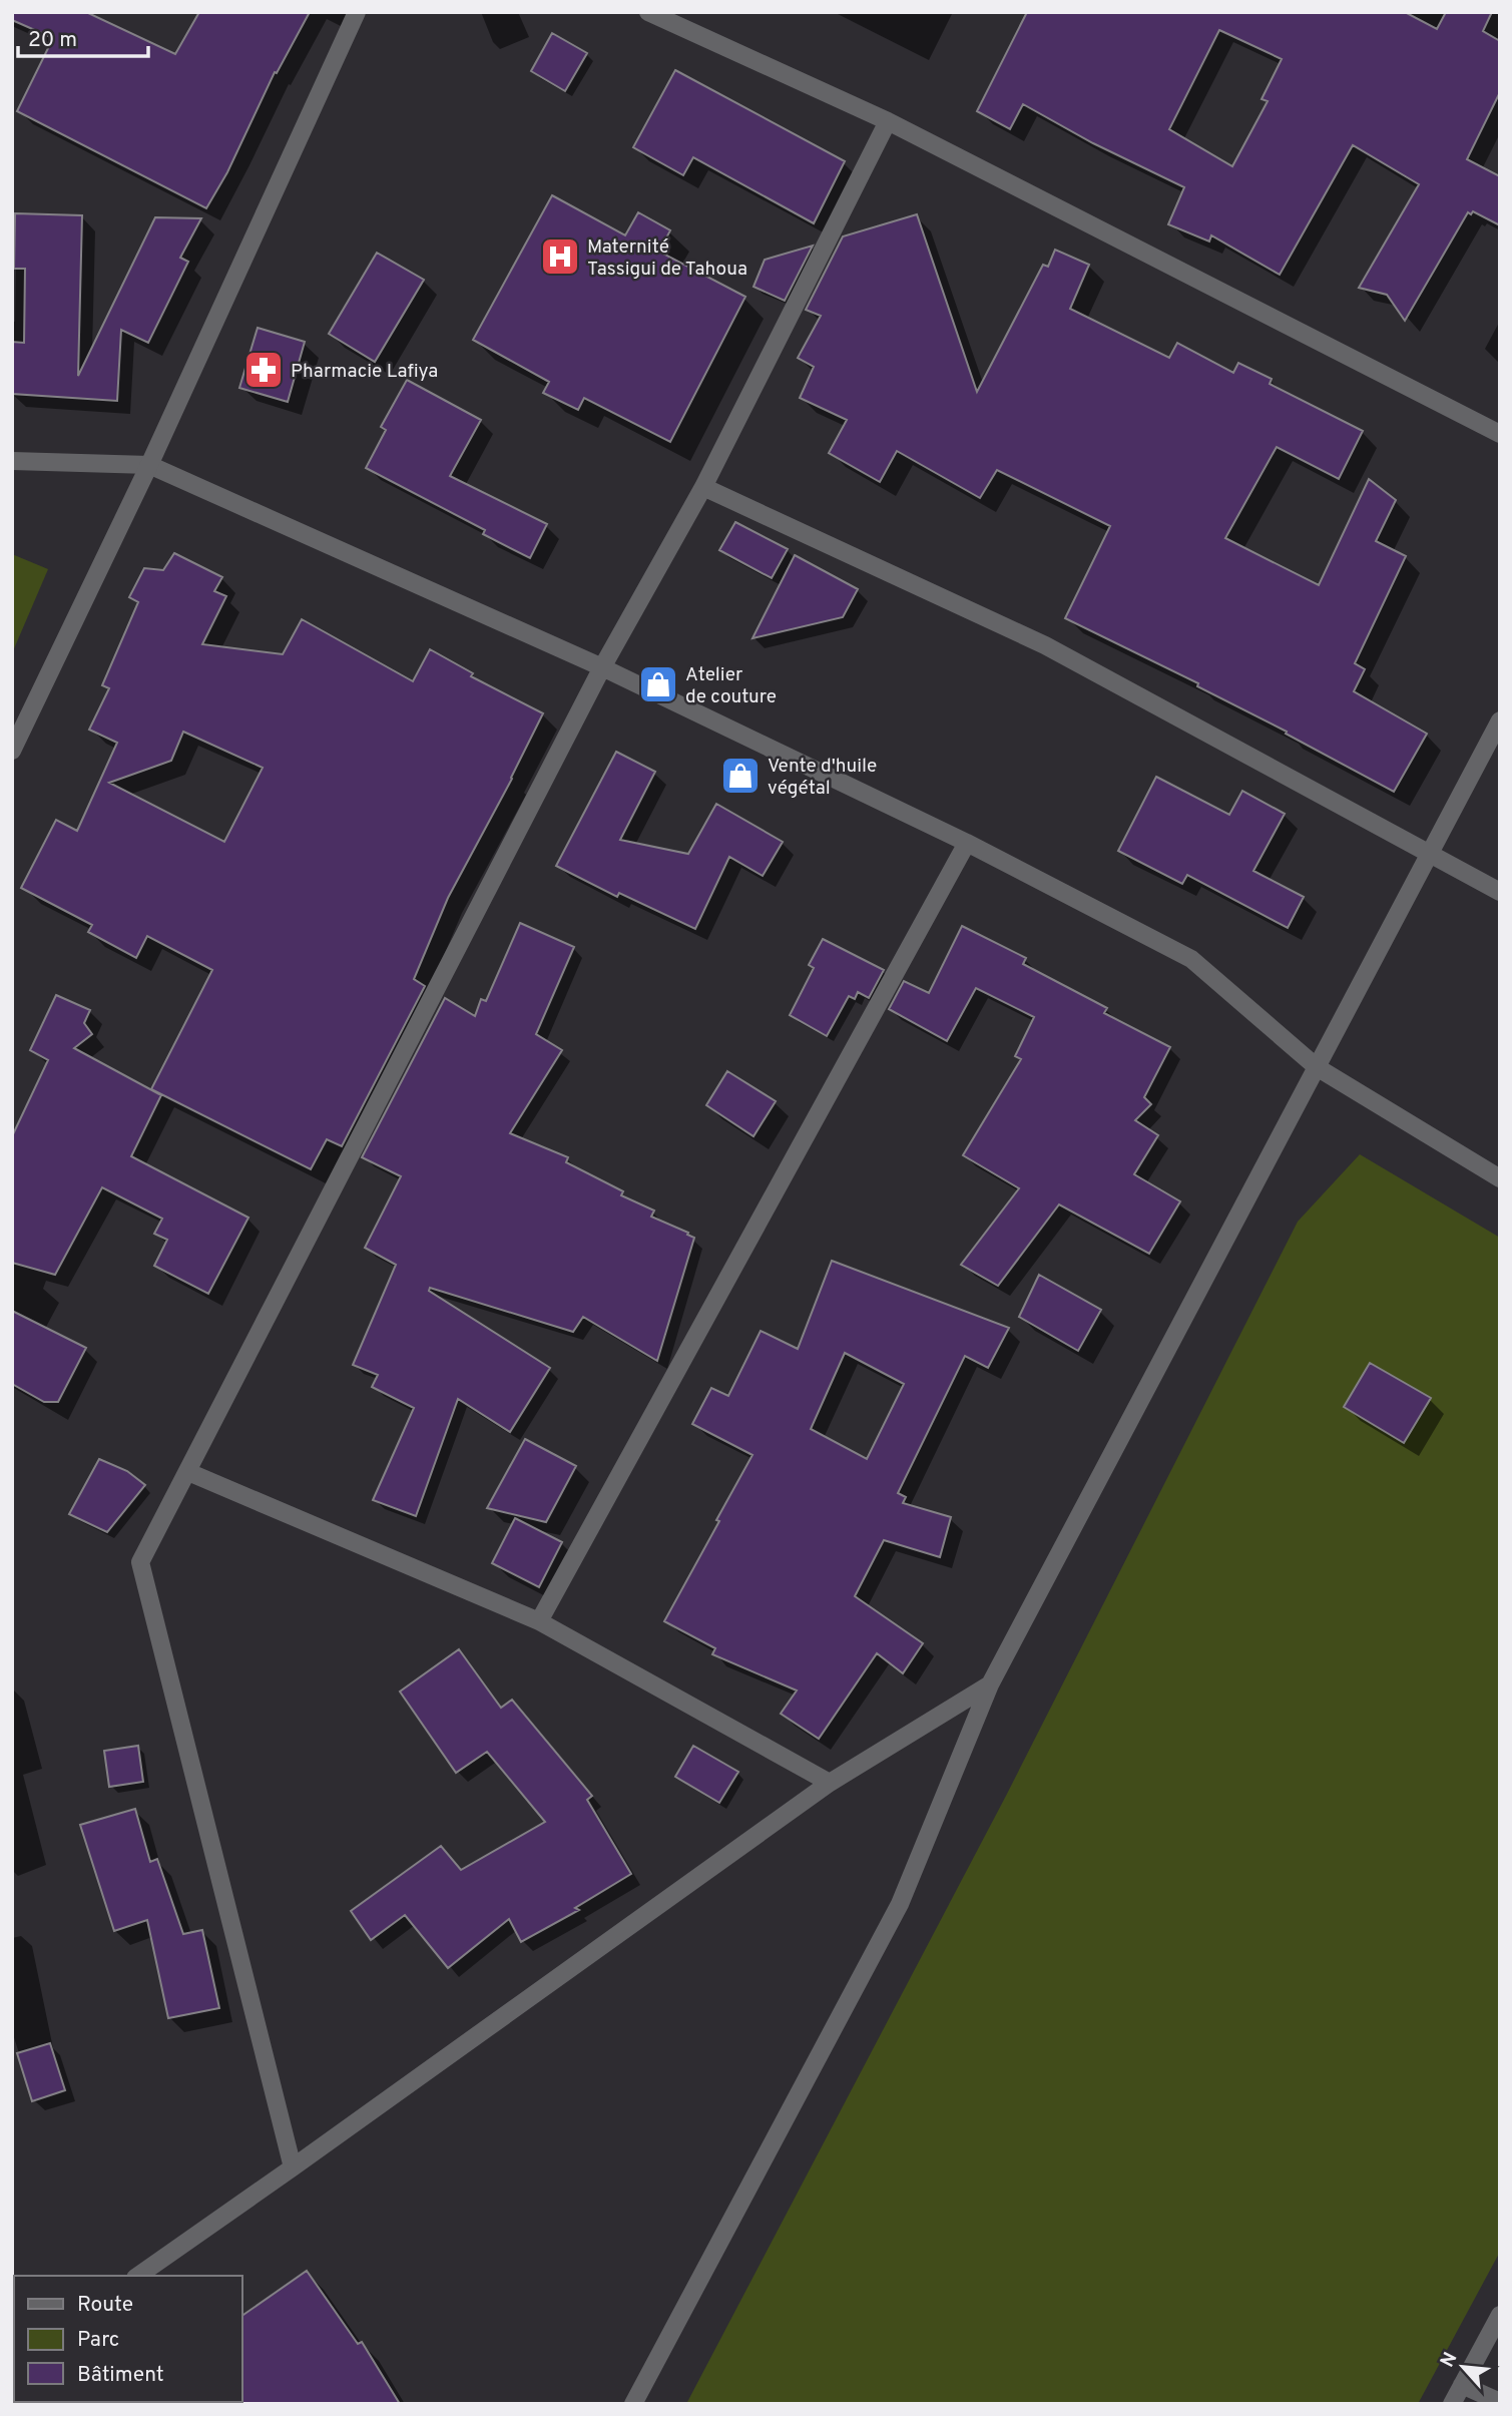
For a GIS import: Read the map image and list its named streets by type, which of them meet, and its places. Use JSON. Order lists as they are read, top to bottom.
{
  "places": {
    "hospital": ["Maternité Tassigui de Tahoua"],
    "pharmacy": ["Pharmacie Lafiya"],
    "shop": ["Atelier de couture", "Vente d'huile végétal"]
  },
  "legend": ["Route", "Parc", "Bâtiment"],
  "scale_bar": "20 m",
  "north": "top left"
}
